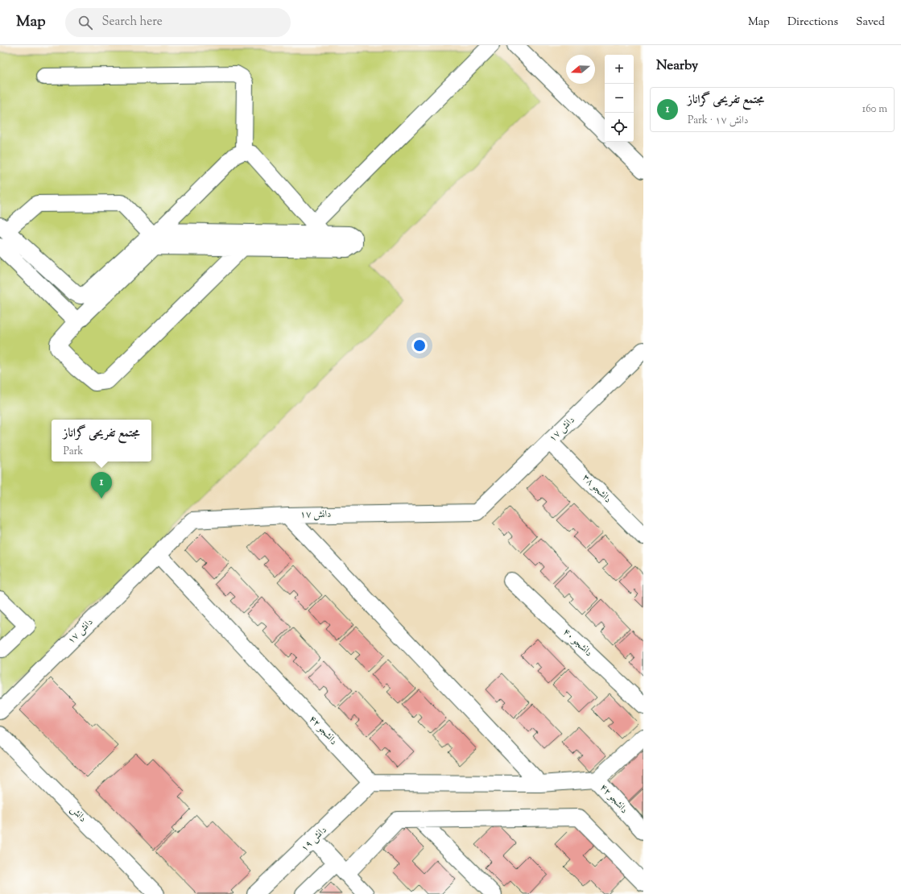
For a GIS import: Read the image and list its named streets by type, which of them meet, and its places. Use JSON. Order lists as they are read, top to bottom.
{
  "streets": {
    "street": [
      "دانش ۱۷",
      "دانشجو ۳۸",
      "دانشجو ۴۰",
      "دانشجو ۴۲",
      "دانش",
      "دانش ۱۹"
    ]
  },
  "crossings": [
    ["دانش ۱۷", "دانشجو ۳۸"],
    ["دانش ۱۷", "دانشجو ۴۲"],
    ["دانشجو ۴۲", "دانش ۱۹"]
  ],
  "north": "left",
  "page": {
    "header": "Map",
    "search": "Search here",
    "nav": ["Map", "Directions", "Saved"],
    "heading": "Nearby",
    "map_buttons": ["+", "−"],
    "list": [
      {
        "mark": "1",
        "name": "مجتمع تفریحی گراناز",
        "note": "Park · دانش ۱۷",
        "value": "160 m"
      }
    ],
    "popup": ["مجتمع تفریحی گراناز", "Park"],
    "pins": "1"
  }
}
